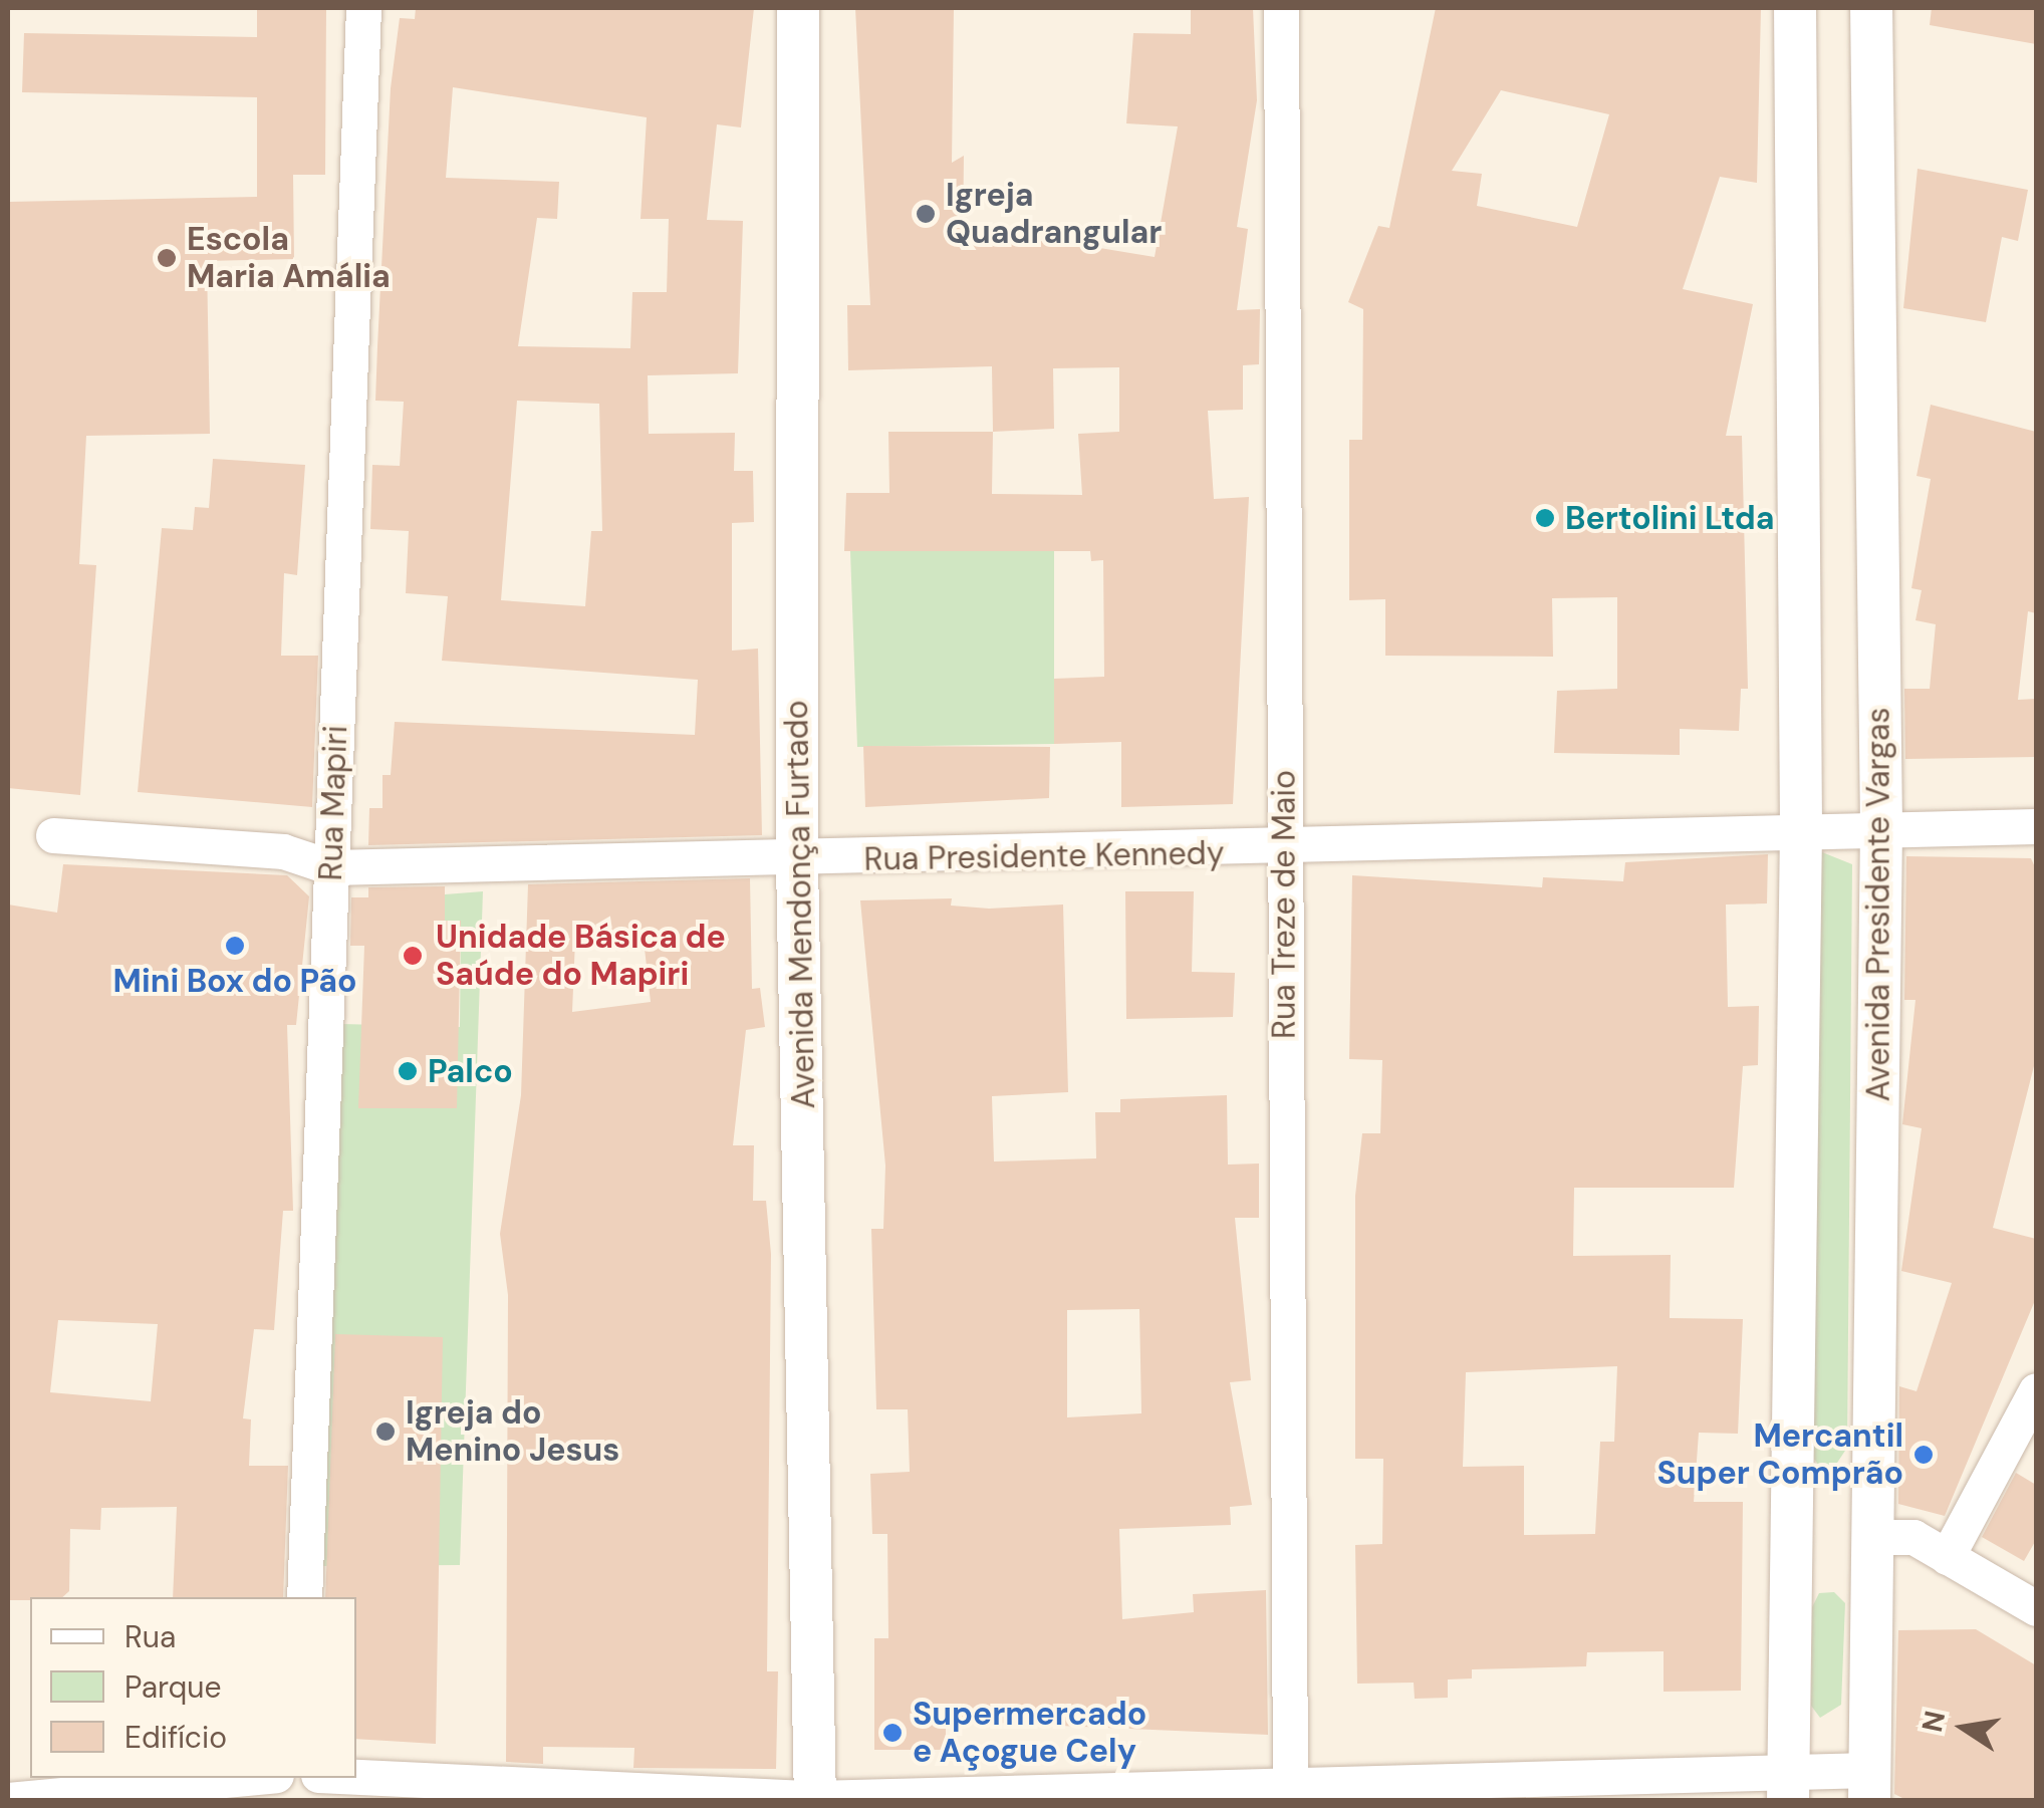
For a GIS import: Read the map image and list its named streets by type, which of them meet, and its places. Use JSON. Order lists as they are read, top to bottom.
{
  "streets": {
    "street": [
      "Rua Mapiri",
      "Rua Presidente Kennedy",
      "Avenida Mendonça Furtado",
      "Rua Treze de Maio",
      "Avenida Presidente Vargas"
    ]
  },
  "crossings": [
    ["Rua Mapiri", "Rua Presidente Kennedy"],
    ["Rua Presidente Kennedy", "Avenida Mendonça Furtado"],
    ["Rua Presidente Kennedy", "Rua Treze de Maio"],
    ["Rua Presidente Kennedy", "Avenida Presidente Vargas"]
  ],
  "places": [
    "Igreja Quadrangular",
    "Escola Maria Amália",
    "Bertolini Ltda",
    "Mini Box do Pão",
    "Unidade Básica de Saúde do Mapiri",
    "Palco",
    "Igreja do Menino Jesus",
    "Mercantil Super Comprão",
    "Supermercado e Açogue Cely"
  ],
  "legend": ["Rua", "Parque", "Edifício"],
  "north": "left"
}
